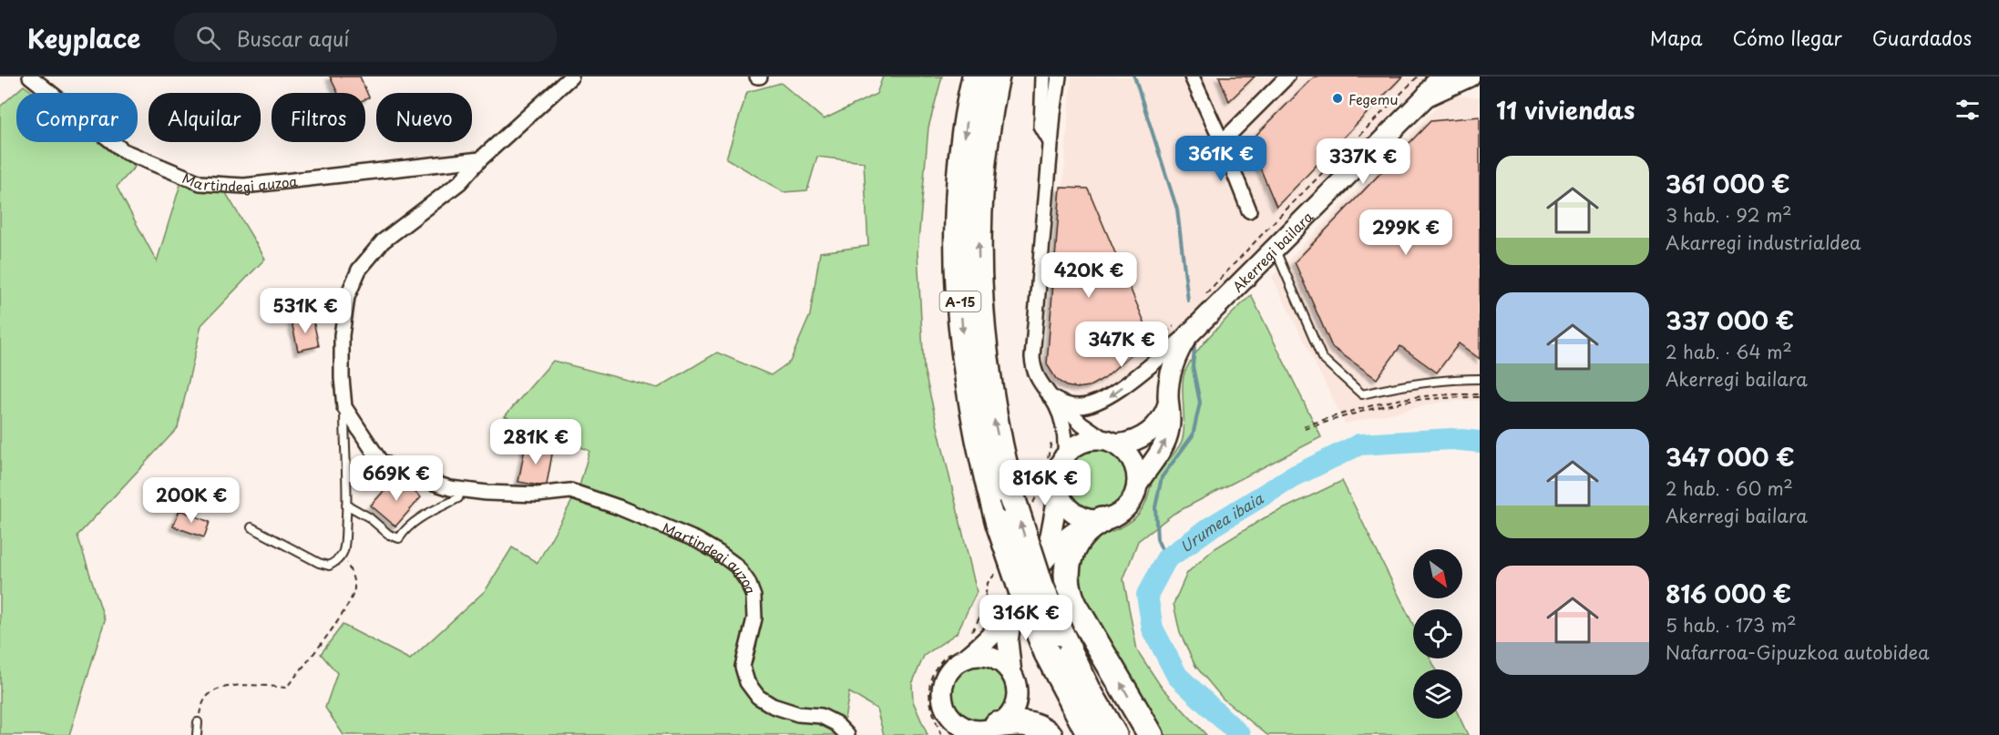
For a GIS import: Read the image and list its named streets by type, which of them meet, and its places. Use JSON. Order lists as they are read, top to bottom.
{
  "streets": {
    "highway": ["A-15"],
    "main road": ["Akerregi bailara"],
    "street": ["Martindegi auzoa"]
  },
  "water": ["Urumea ibaia"],
  "places": ["Fegemu"],
  "north": "bottom right",
  "page": {
    "header": "Keyplace",
    "search": "Buscar aquí",
    "nav": ["Mapa", "Cómo llegar", "Guardados"],
    "heading": "11 viviendas",
    "chip": [
      "Comprar",
      "Alquilar",
      "Filtros",
      "Nuevo"
    ],
    "price": [
      "361K €",
      "337K €",
      "299K €",
      "420K €",
      "531K €",
      "347K €",
      "281K €",
      "669K €",
      "816K €",
      "200K €",
      "316K €"
    ],
    "list": [
      {
        "name": "361 000 €",
        "note": "3 hab. · 92 m² · Akarregi industrialdea"
      },
      {
        "name": "337 000 €",
        "note": "2 hab. · 64 m² · Akerregi bailara"
      },
      {
        "name": "347 000 €",
        "note": "2 hab. · 60 m² · Akerregi bailara"
      },
      {
        "name": "816 000 €",
        "note": "5 hab. · 173 m² · Nafarroa-Gipuzkoa autobidea"
      }
    ]
  }
}
